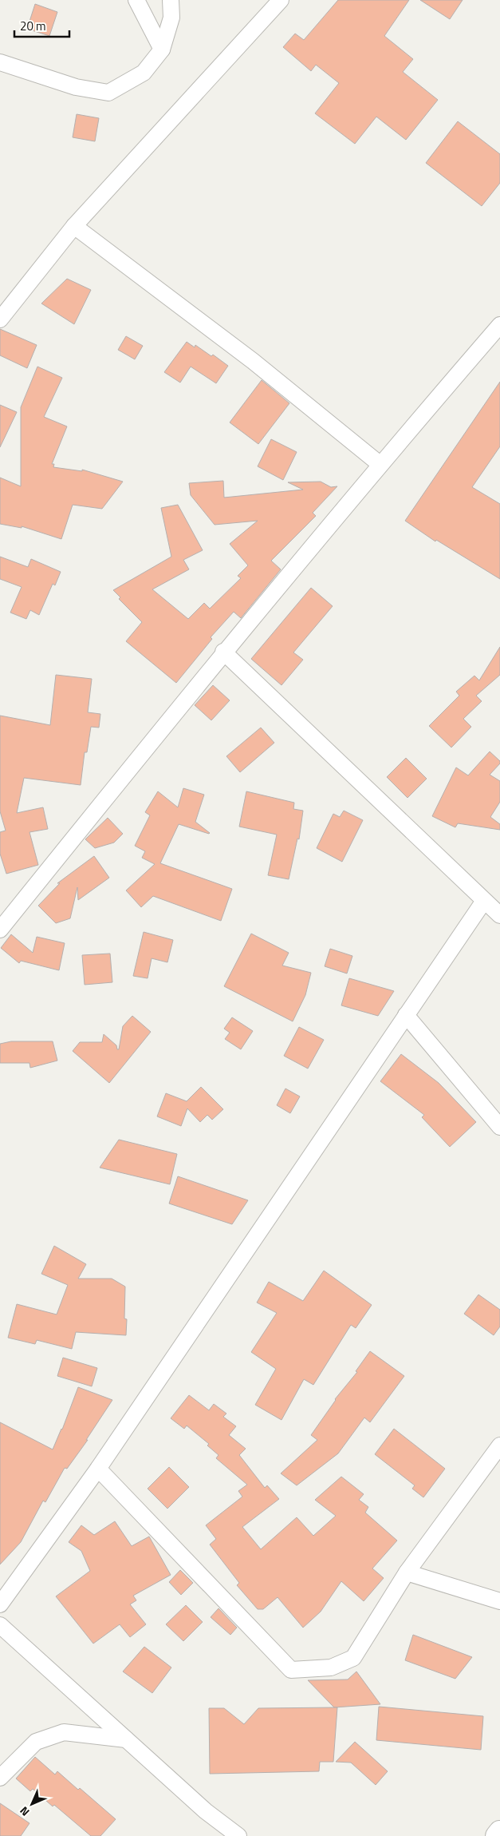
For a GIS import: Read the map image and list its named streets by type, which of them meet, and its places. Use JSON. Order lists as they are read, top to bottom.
{
  "scale_bar": "20 m",
  "north": "bottom left"
}
